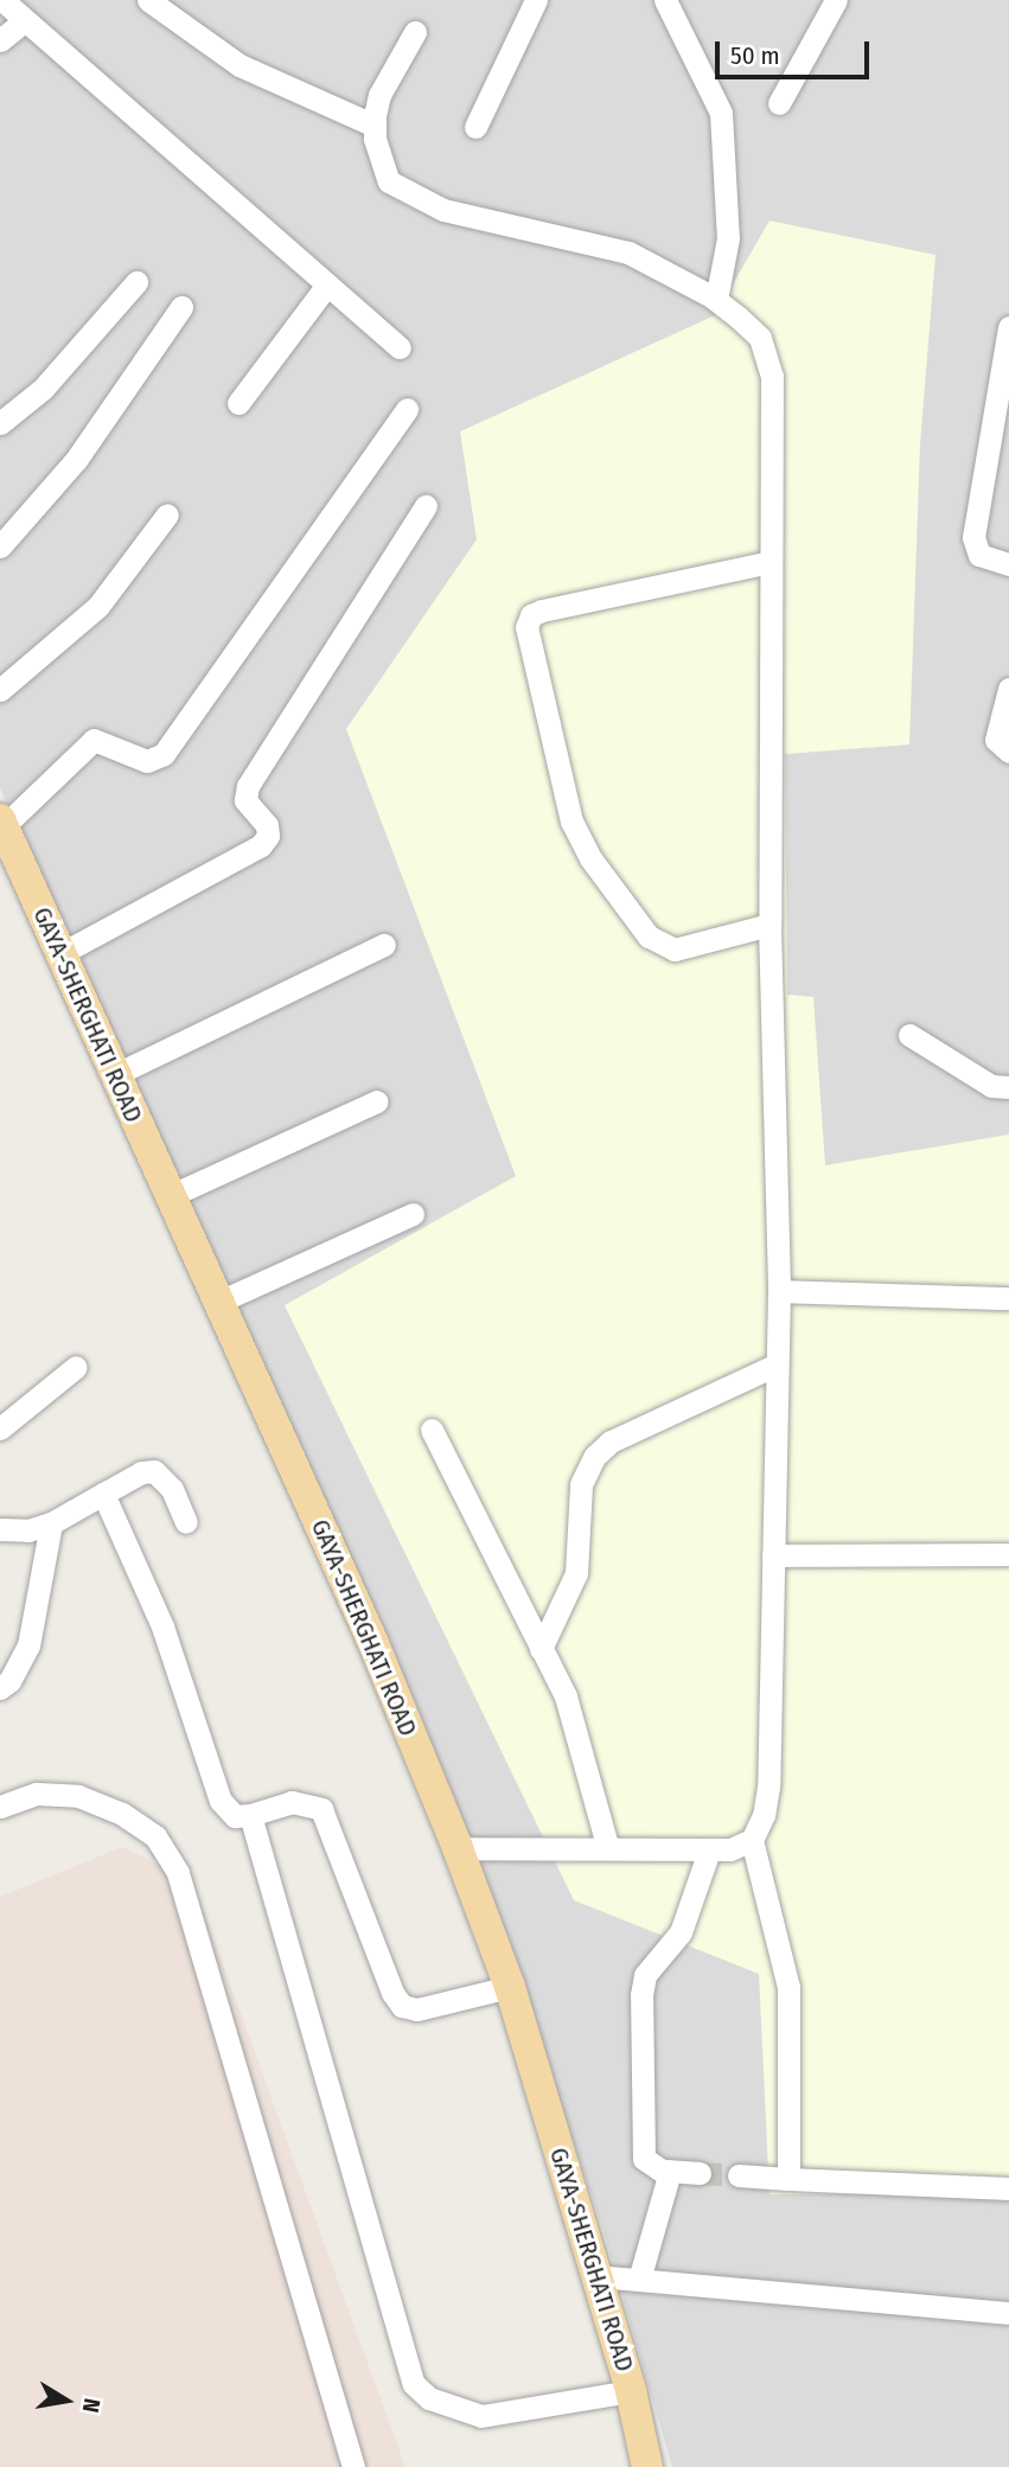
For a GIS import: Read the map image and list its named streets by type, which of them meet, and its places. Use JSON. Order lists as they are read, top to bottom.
{
  "streets": {
    "main road": ["GAYA-SHERGHATI ROAD"]
  },
  "scale_bar": "50 m",
  "north": "right"
}
